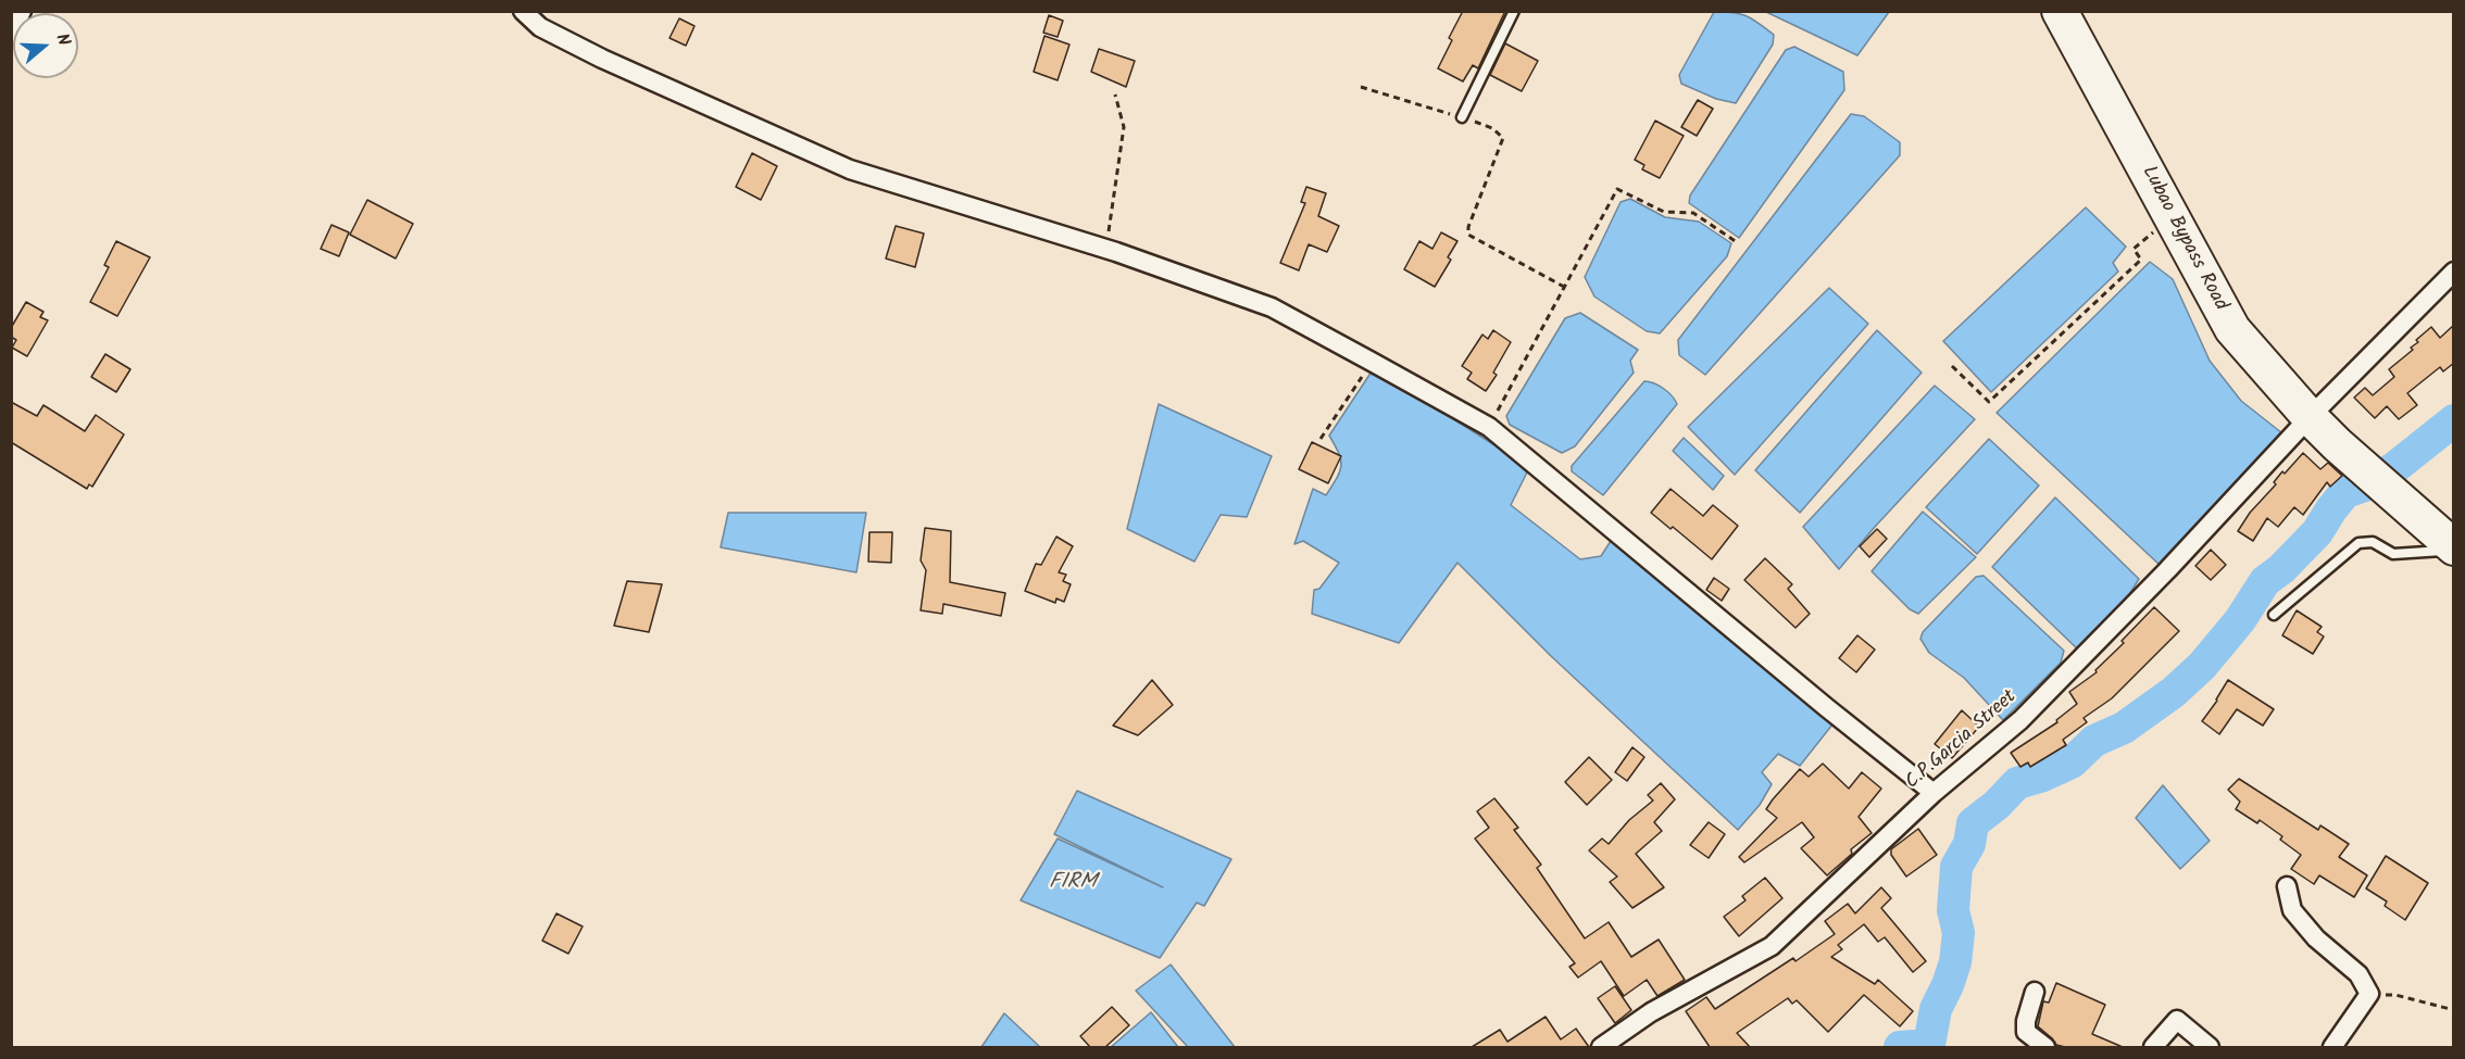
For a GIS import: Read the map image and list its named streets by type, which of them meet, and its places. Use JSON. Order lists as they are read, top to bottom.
{
  "streets": {
    "highway": ["Lubao Bypass Road"],
    "street": ["C.P.Garcia Street"]
  },
  "crossings": [
    ["Lubao Bypass Road", "C.P.Garcia Street"]
  ],
  "water": ["FIRM"],
  "north": "right"
}
